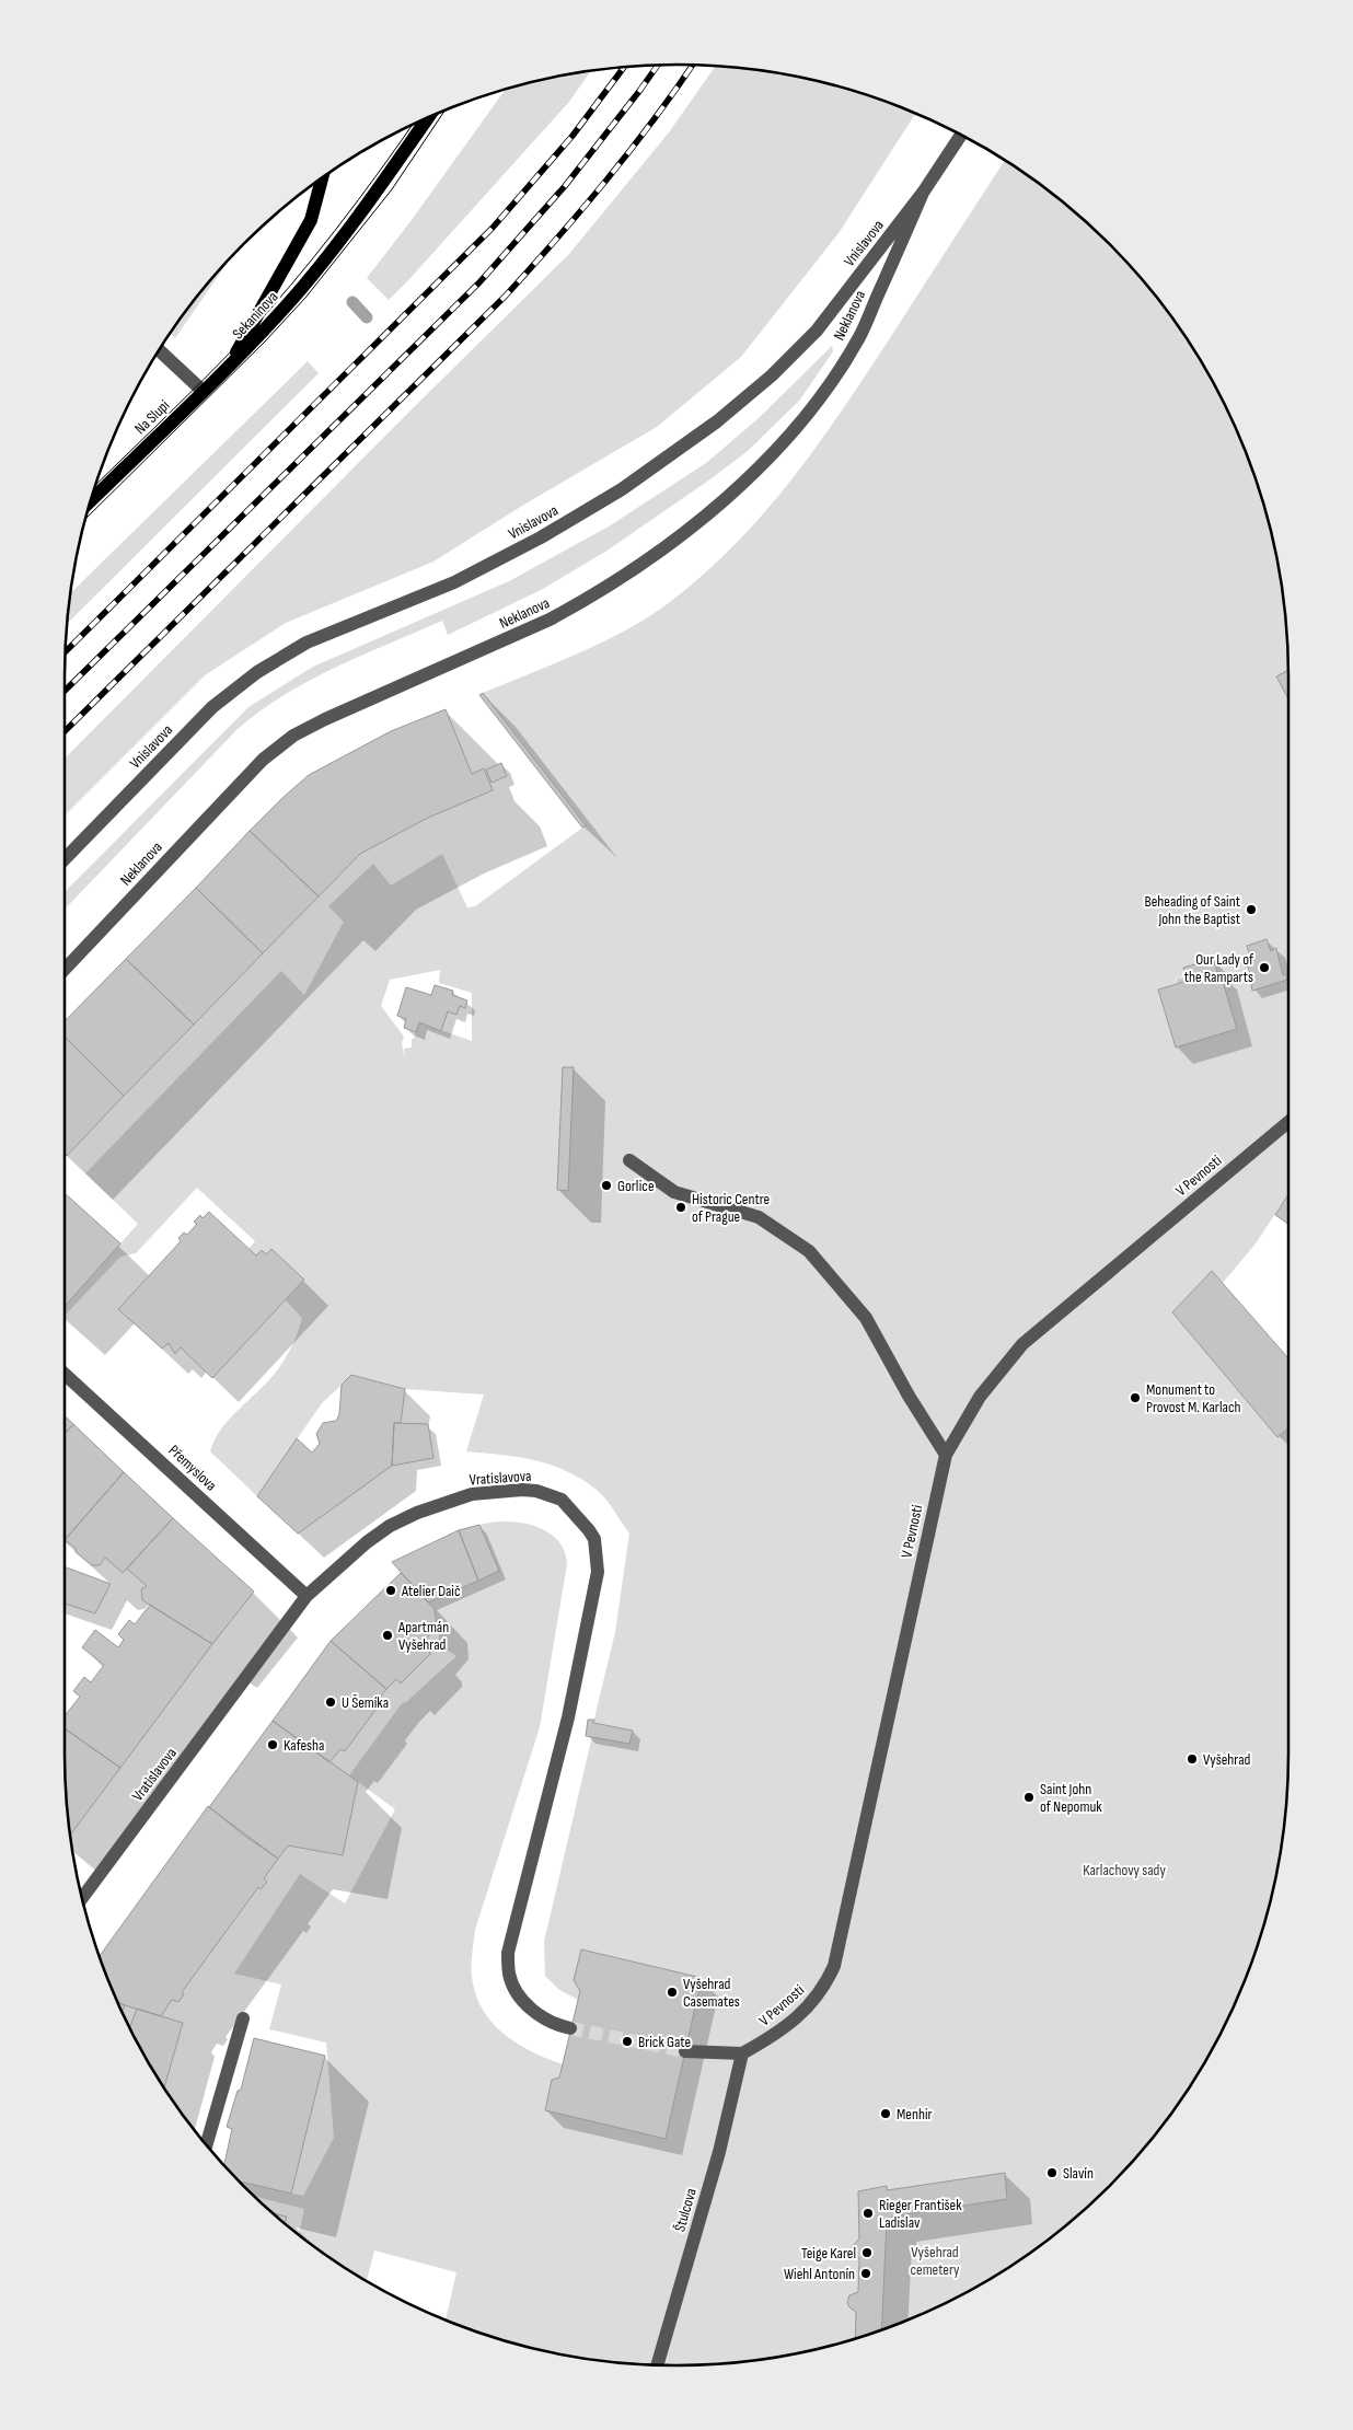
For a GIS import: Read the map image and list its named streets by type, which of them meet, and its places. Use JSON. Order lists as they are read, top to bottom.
{
  "streets": {
    "main road": ["Sekaninova", "Na Slupi"],
    "street": [
      "Vnislavova",
      "Neklanova",
      "V Pevnosti",
      "Přemyslova",
      "Vratislavova",
      "Štulcova"
    ]
  },
  "crossings": [
    ["Vnislavova", "Neklanova"],
    ["Sekaninova", "Na Slupi"],
    ["V Pevnosti", "Štulcova"],
    ["Přemyslova", "Vratislavova"]
  ],
  "parks": ["Karlachovy sady", "Vyšehrad cemetery"],
  "places": [
    "Beheading of Saint John the Baptist",
    "Our Lady of the Ramparts",
    "Gorlice",
    "Historic Centre of Prague",
    "Monument to Provost M. Karlach",
    "Atelier Daič",
    "Apartmán Vyšehrad",
    "U Šemíka",
    "Kafesha",
    "Vyšehrad",
    "Saint John of Nepomuk",
    "Vyšehrad Casemates",
    "Brick Gate",
    "Menhir",
    "Slavín",
    "Rieger František Ladislav",
    "Teige Karel",
    "Wiehl Antonín"
  ]
}
